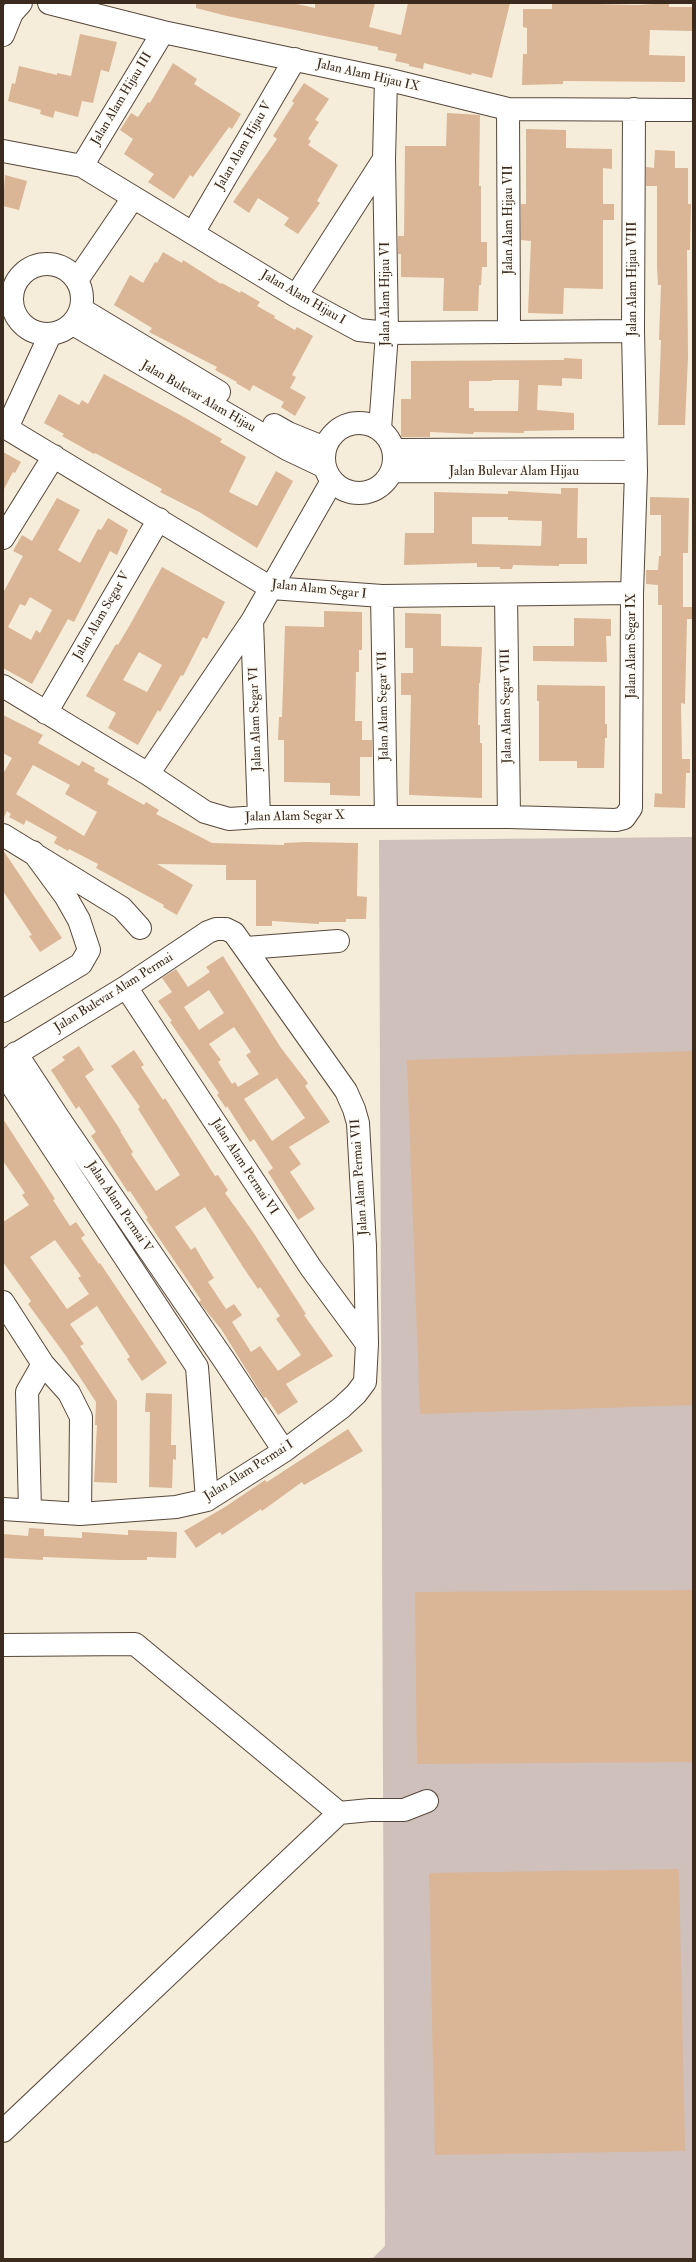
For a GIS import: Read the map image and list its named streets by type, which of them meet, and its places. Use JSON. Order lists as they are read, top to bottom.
{
  "streets": {
    "street": [
      "Jalan Alam Hijau IX",
      "Jalan Alam Hijau III",
      "Jalan Alam Hijau V",
      "Jalan Alam Hijau VII",
      "Jalan Alam Hijau VIII",
      "Jalan Alam Hijau VI",
      "Jalan Alam Hijau I",
      "Jalan Bulevar Alam Hijau",
      "Jalan Alam Segar I",
      "Jalan Alam Segar V",
      "Jalan Alam Segar IX",
      "Jalan Alam Segar VII",
      "Jalan Alam Segar VIII",
      "Jalan Alam Segar VI",
      "Jalan Alam Segar X",
      "Jalan Bulevar Alam Permai",
      "Jalan Alam Permai VI",
      "Jalan Alam Permai VII",
      "Jalan Alam Permai V",
      "Jalan Alam Permai I"
    ]
  },
  "crossings": [
    ["Jalan Alam Hijau IX", "Jalan Alam Hijau III"],
    ["Jalan Alam Hijau IX", "Jalan Alam Hijau V"],
    ["Jalan Alam Hijau IX", "Jalan Alam Hijau VII"],
    ["Jalan Alam Hijau IX", "Jalan Alam Hijau VIII"],
    ["Jalan Alam Hijau IX", "Jalan Alam Hijau VI"],
    ["Jalan Alam Hijau III", "Jalan Alam Hijau I"],
    ["Jalan Alam Hijau V", "Jalan Alam Hijau I"],
    ["Jalan Alam Hijau VII", "Jalan Alam Hijau I"],
    ["Jalan Alam Hijau VIII", "Jalan Alam Hijau I"],
    ["Jalan Alam Hijau VIII", "Jalan Bulevar Alam Hijau"],
    ["Jalan Alam Hijau VIII", "Jalan Alam Segar IX"],
    ["Jalan Alam Hijau VI", "Jalan Alam Hijau I"],
    ["Jalan Alam Hijau VI", "Jalan Bulevar Alam Hijau"],
    ["Jalan Bulevar Alam Hijau", "Jalan Alam Segar IX"],
    ["Jalan Alam Segar I", "Jalan Alam Segar V"],
    ["Jalan Alam Segar I", "Jalan Alam Segar IX"],
    ["Jalan Alam Segar I", "Jalan Alam Segar VII"],
    ["Jalan Alam Segar I", "Jalan Alam Segar VIII"],
    ["Jalan Alam Segar V", "Jalan Alam Segar X"],
    ["Jalan Alam Segar IX", "Jalan Alam Segar X"],
    ["Jalan Alam Segar VII", "Jalan Alam Segar X"],
    ["Jalan Alam Segar VIII", "Jalan Alam Segar X"],
    ["Jalan Alam Segar VI", "Jalan Alam Segar X"],
    ["Jalan Bulevar Alam Permai", "Jalan Alam Permai VI"],
    ["Jalan Bulevar Alam Permai", "Jalan Alam Permai VII"],
    ["Jalan Bulevar Alam Permai", "Jalan Alam Permai V"],
    ["Jalan Alam Permai VI", "Jalan Alam Permai VII"],
    ["Jalan Alam Permai VI", "Jalan Alam Permai I"],
    ["Jalan Alam Permai VII", "Jalan Alam Permai I"],
    ["Jalan Alam Permai V", "Jalan Alam Permai I"]
  ]
}
